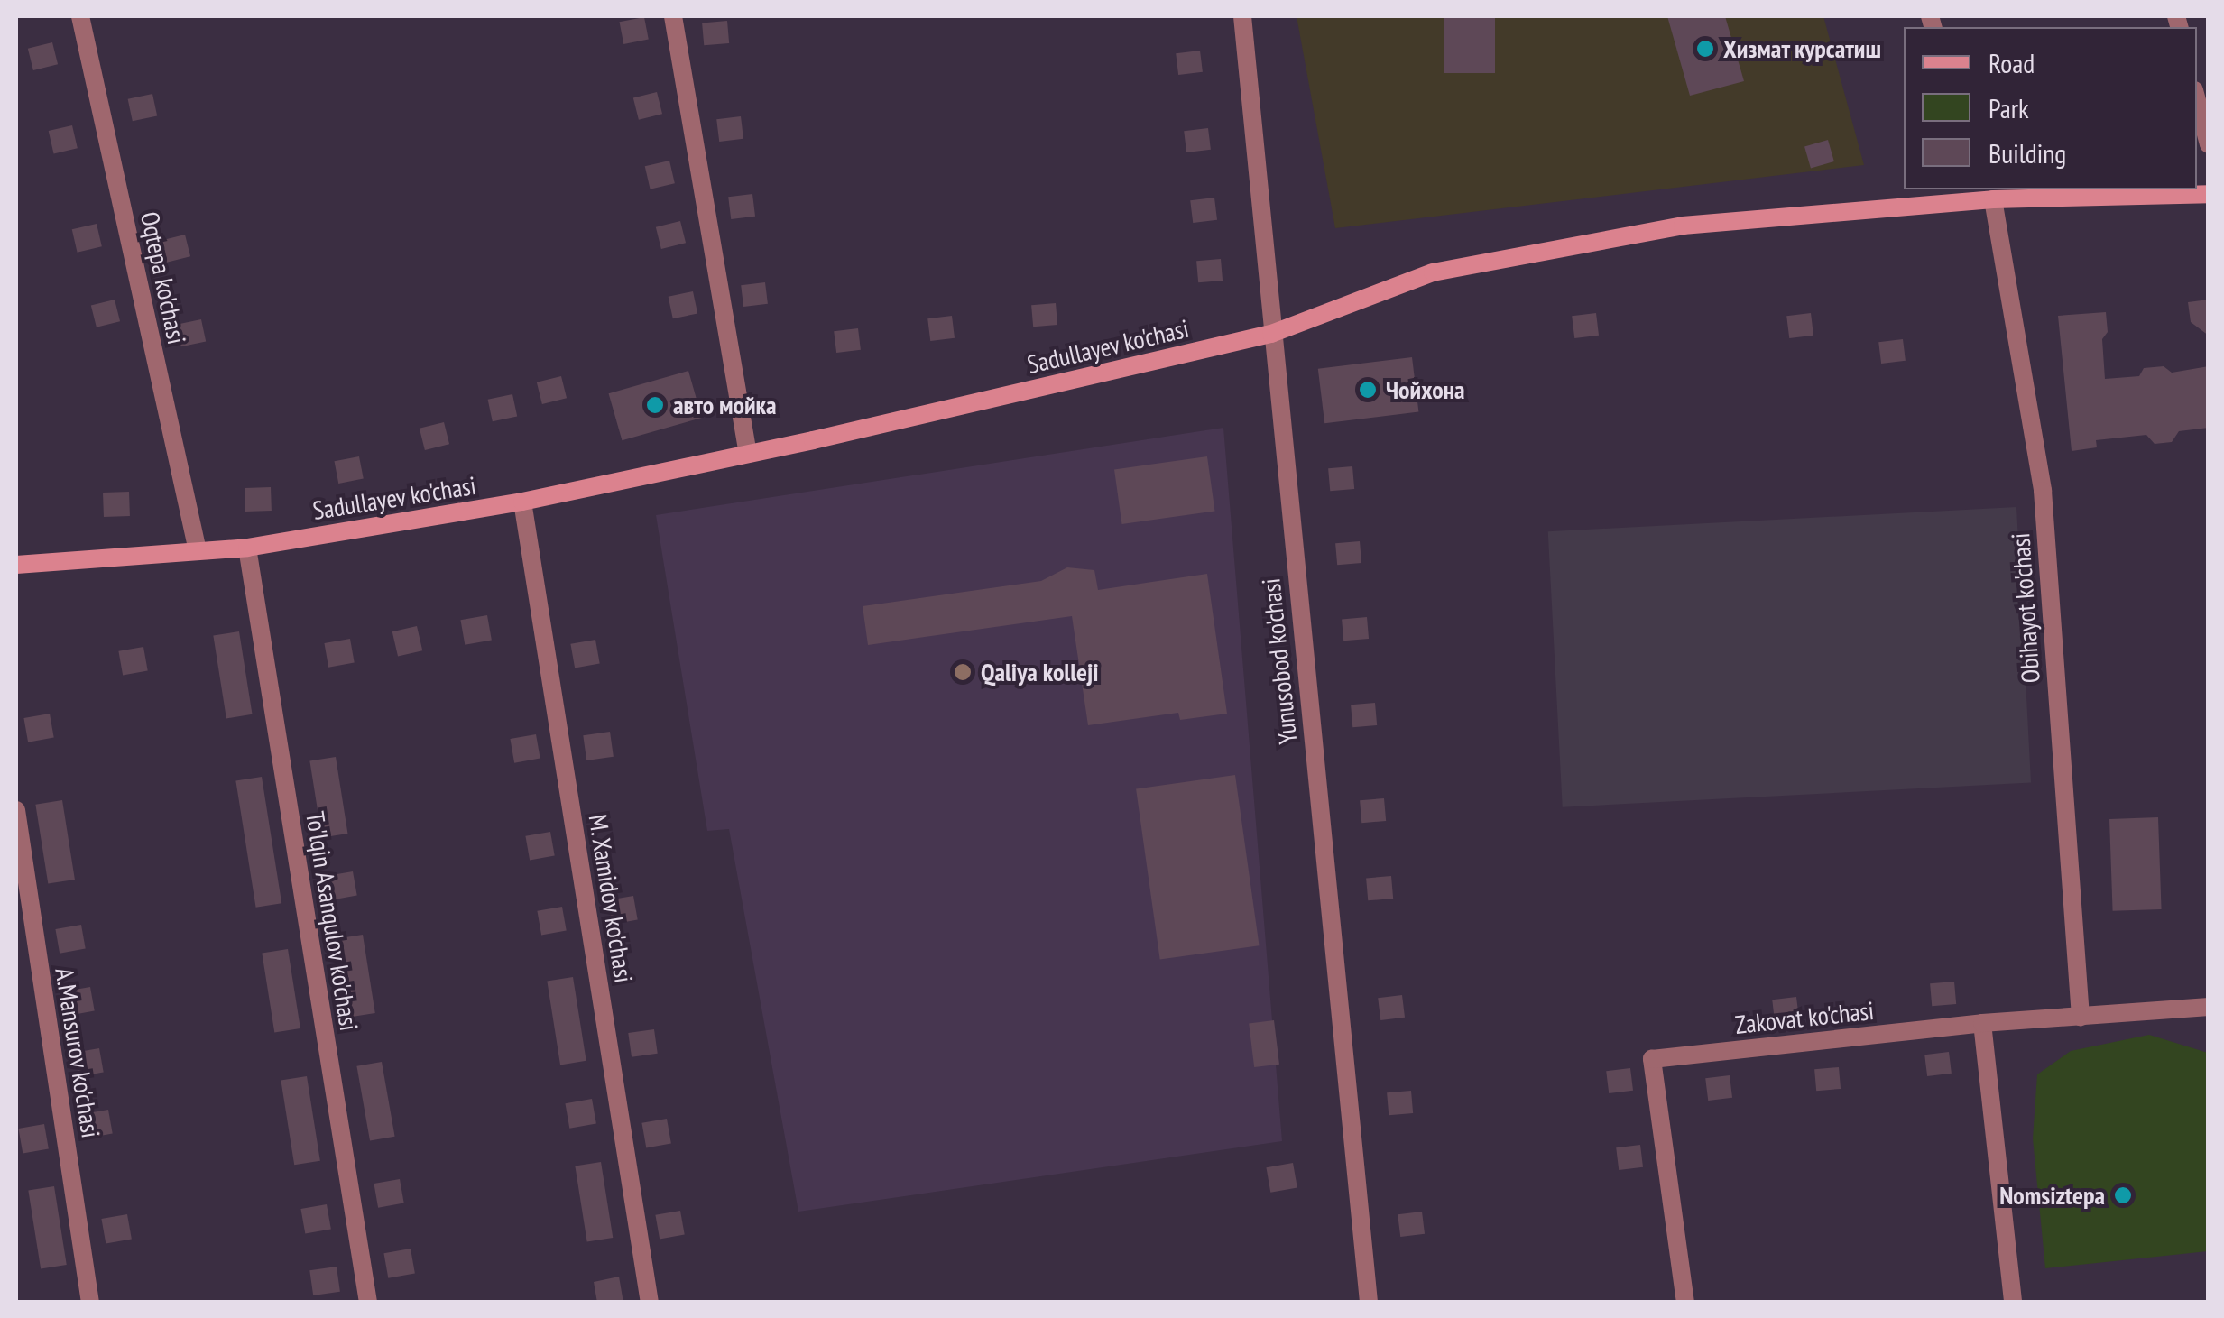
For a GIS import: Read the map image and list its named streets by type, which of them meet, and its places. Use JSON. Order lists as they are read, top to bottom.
{
  "streets": {
    "main road": ["Sadullayev ko'chasi"],
    "street": [
      "Oqtepa ko'chasi",
      "Obihayot ko'chasi",
      "Yunusobod ko'chasi",
      "M. Xamidov ko'chasi",
      "To'lqin Asanqulov ko'chasi",
      "Zakovat ko'chasi",
      "A.Mansurov ko'chasi"
    ]
  },
  "crossings": [
    ["Oqtepa ko'chasi", "Sadullayev ko'chasi"],
    ["Sadullayev ko'chasi", "Obihayot ko'chasi"],
    ["Sadullayev ko'chasi", "Yunusobod ko'chasi"],
    ["Sadullayev ko'chasi", "M. Xamidov ko'chasi"],
    ["Sadullayev ko'chasi", "To'lqin Asanqulov ko'chasi"],
    ["Obihayot ko'chasi", "Zakovat ko'chasi"]
  ],
  "places": [
    "Хизмат курсатиш",
    "Чойхона",
    "авто мойка",
    "Qaliya kolleji",
    "Nomsiztepa"
  ],
  "legend": ["Road", "Park", "Building"]
}
